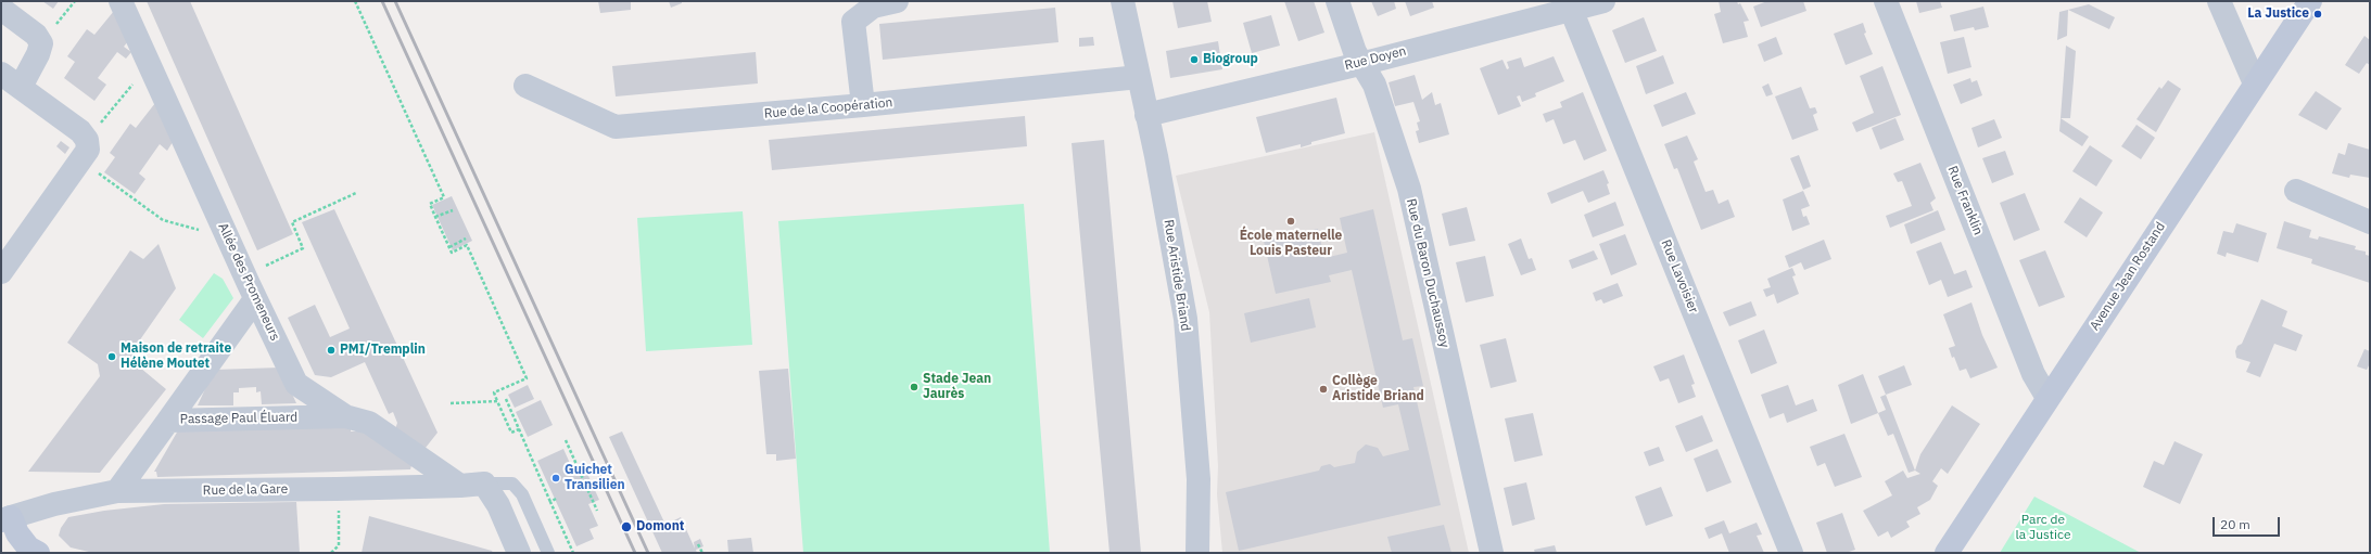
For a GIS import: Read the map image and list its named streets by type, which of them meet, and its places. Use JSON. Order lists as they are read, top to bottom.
{
  "streets": {
    "street": [
      "Rue Doyen",
      "Rue de la Coopération",
      "Rue Franklin",
      "Rue du Baron Duchaussoy",
      "Rue Aristide Briand",
      "Rue Lavoisier",
      "Avenue Jean Rostand",
      "Allée des Promeneurs",
      "Passage Paul Éluard",
      "Rue de la Gare"
    ]
  },
  "crossings": [
    ["Rue Doyen", "Rue du Baron Duchaussoy"],
    ["Rue Doyen", "Rue Aristide Briand"],
    ["Rue Doyen", "Rue Lavoisier"],
    ["Rue de la Coopération", "Rue Aristide Briand"],
    ["Rue Franklin", "Avenue Jean Rostand"],
    ["Allée des Promeneurs", "Passage Paul Éluard"],
    ["Allée des Promeneurs", "Rue de la Gare"],
    ["Passage Paul Éluard", "Rue de la Gare"]
  ],
  "parks": ["Parc de la Justice"],
  "places": [
    "La Justice",
    "Biogroup",
    "École maternelle Louis Pasteur",
    "PMI/Tremplin",
    "Maison de retraite Hélène Moutet",
    "Stade Jean Jaurès",
    "Collège Aristide Briand",
    "Guichet Transilien",
    "Domont"
  ],
  "scale_bar": "20 m"
}
